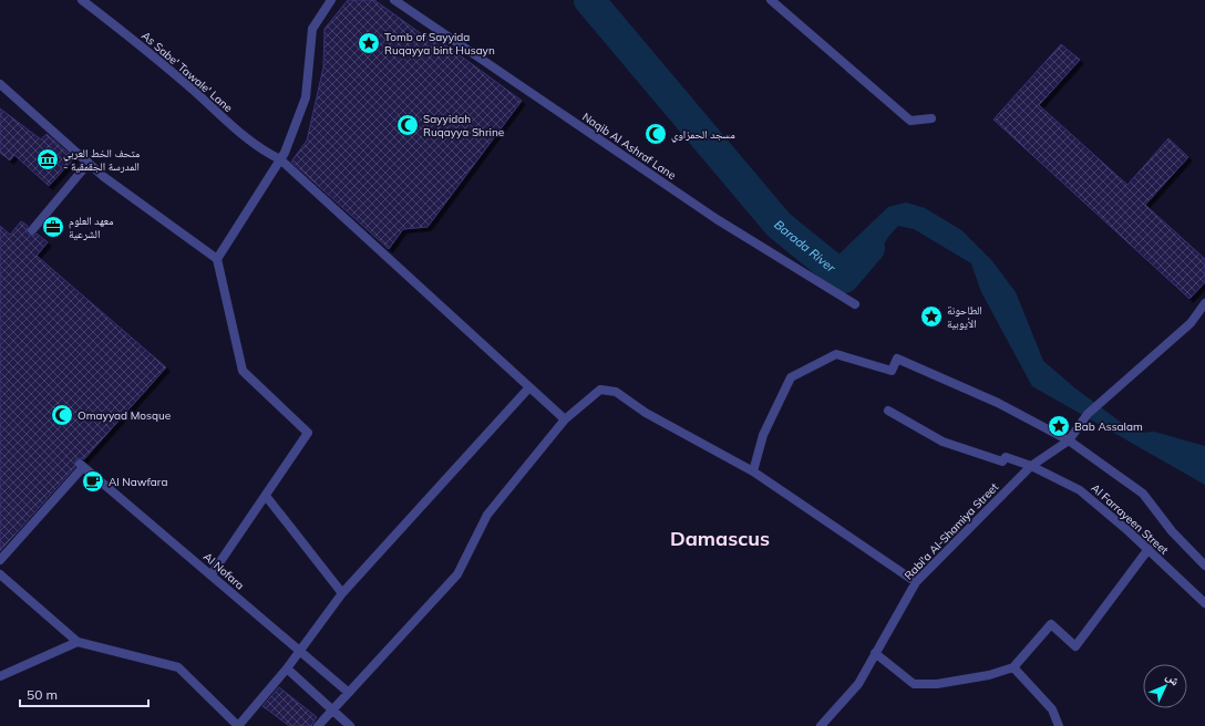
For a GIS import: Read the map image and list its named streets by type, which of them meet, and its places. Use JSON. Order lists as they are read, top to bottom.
{
  "streets": {
    "street": [
      "As Sabe' Tawale' Lane",
      "Naqib Al Ashraf Lane",
      "Al Farrayeen Street",
      "Rabi'a Al-Shamiya Street",
      "Al Nofara"
    ]
  },
  "crossings": [
    ["Al Farrayeen Street", "Rabi'a Al-Shamiya Street"]
  ],
  "districts": ["Damascus"],
  "water": ["Barada River"],
  "places": {
    "place": ["Tomb of Sayyida Ruqayya bint Husayn", "الطاحونة الأيوبية", "Bab Assalam"],
    "mosque": ["Sayyidah Ruqayya Shrine", "مسجد الحمزاوي", "Omayyad Mosque"],
    "museum": ["متحف الخط العربي - المدرسة الجقمقية"],
    "office": ["معهد العلوم الشرعية"],
    "cafe": ["Al Nawfara"]
  },
  "scale_bar": "50 m",
  "north": "top right"
}
